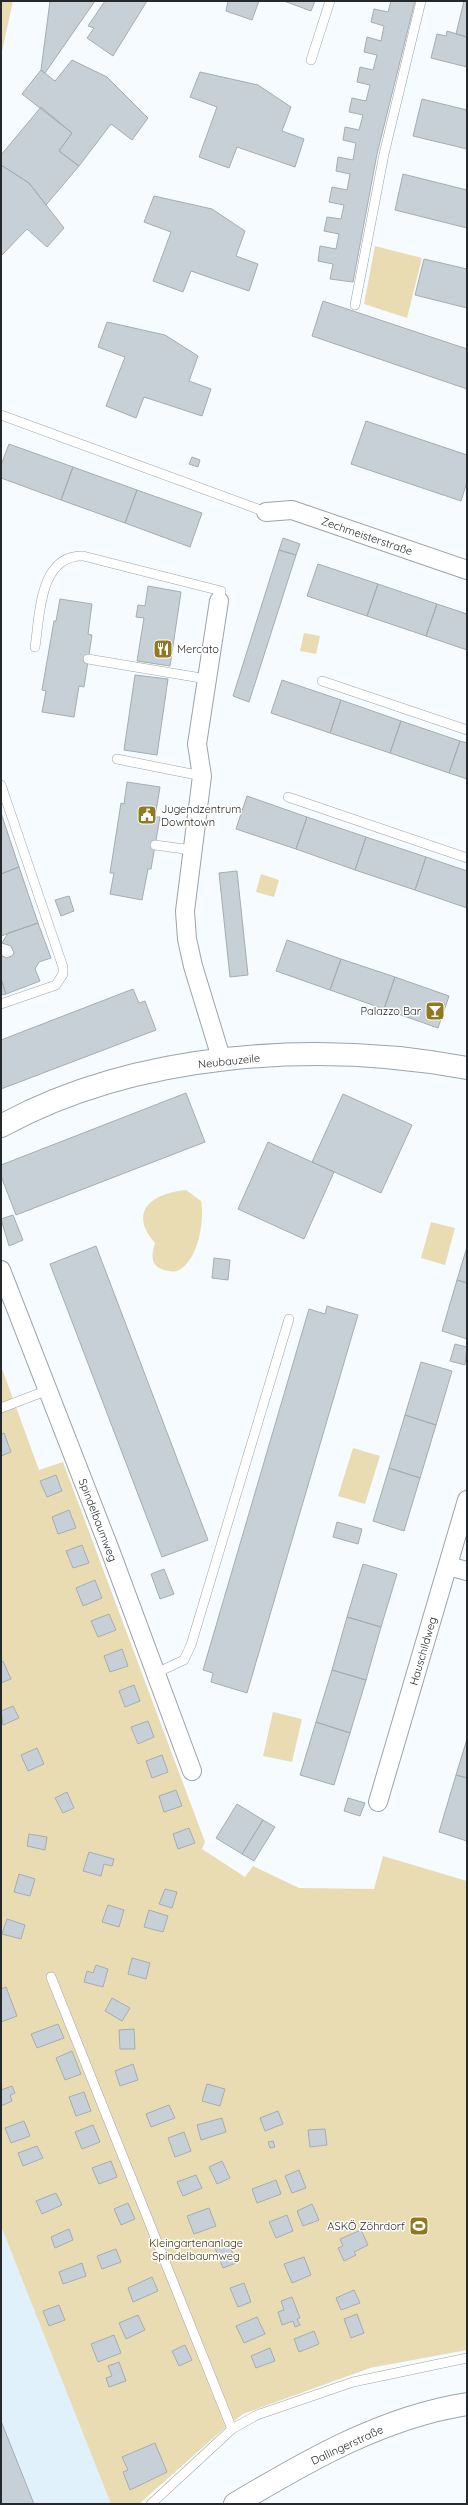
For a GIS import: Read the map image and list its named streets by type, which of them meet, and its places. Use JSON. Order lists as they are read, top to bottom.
{
  "streets": {
    "street": [
      "Zechmeisterstraße",
      "Neubauzeile",
      "Spindelbaumweg",
      "Hauschildweg",
      "Dallingerstraße"
    ]
  },
  "parks": ["Kleingartenanlage Spindelbaumweg"],
  "places": {
    "restaurant": ["Mercato"],
    "public building": ["Jugendzentrum Downtown"],
    "bar": ["Palazzo Bar"],
    "sports": ["ASKÖ Zöhrdorf"]
  }
}
